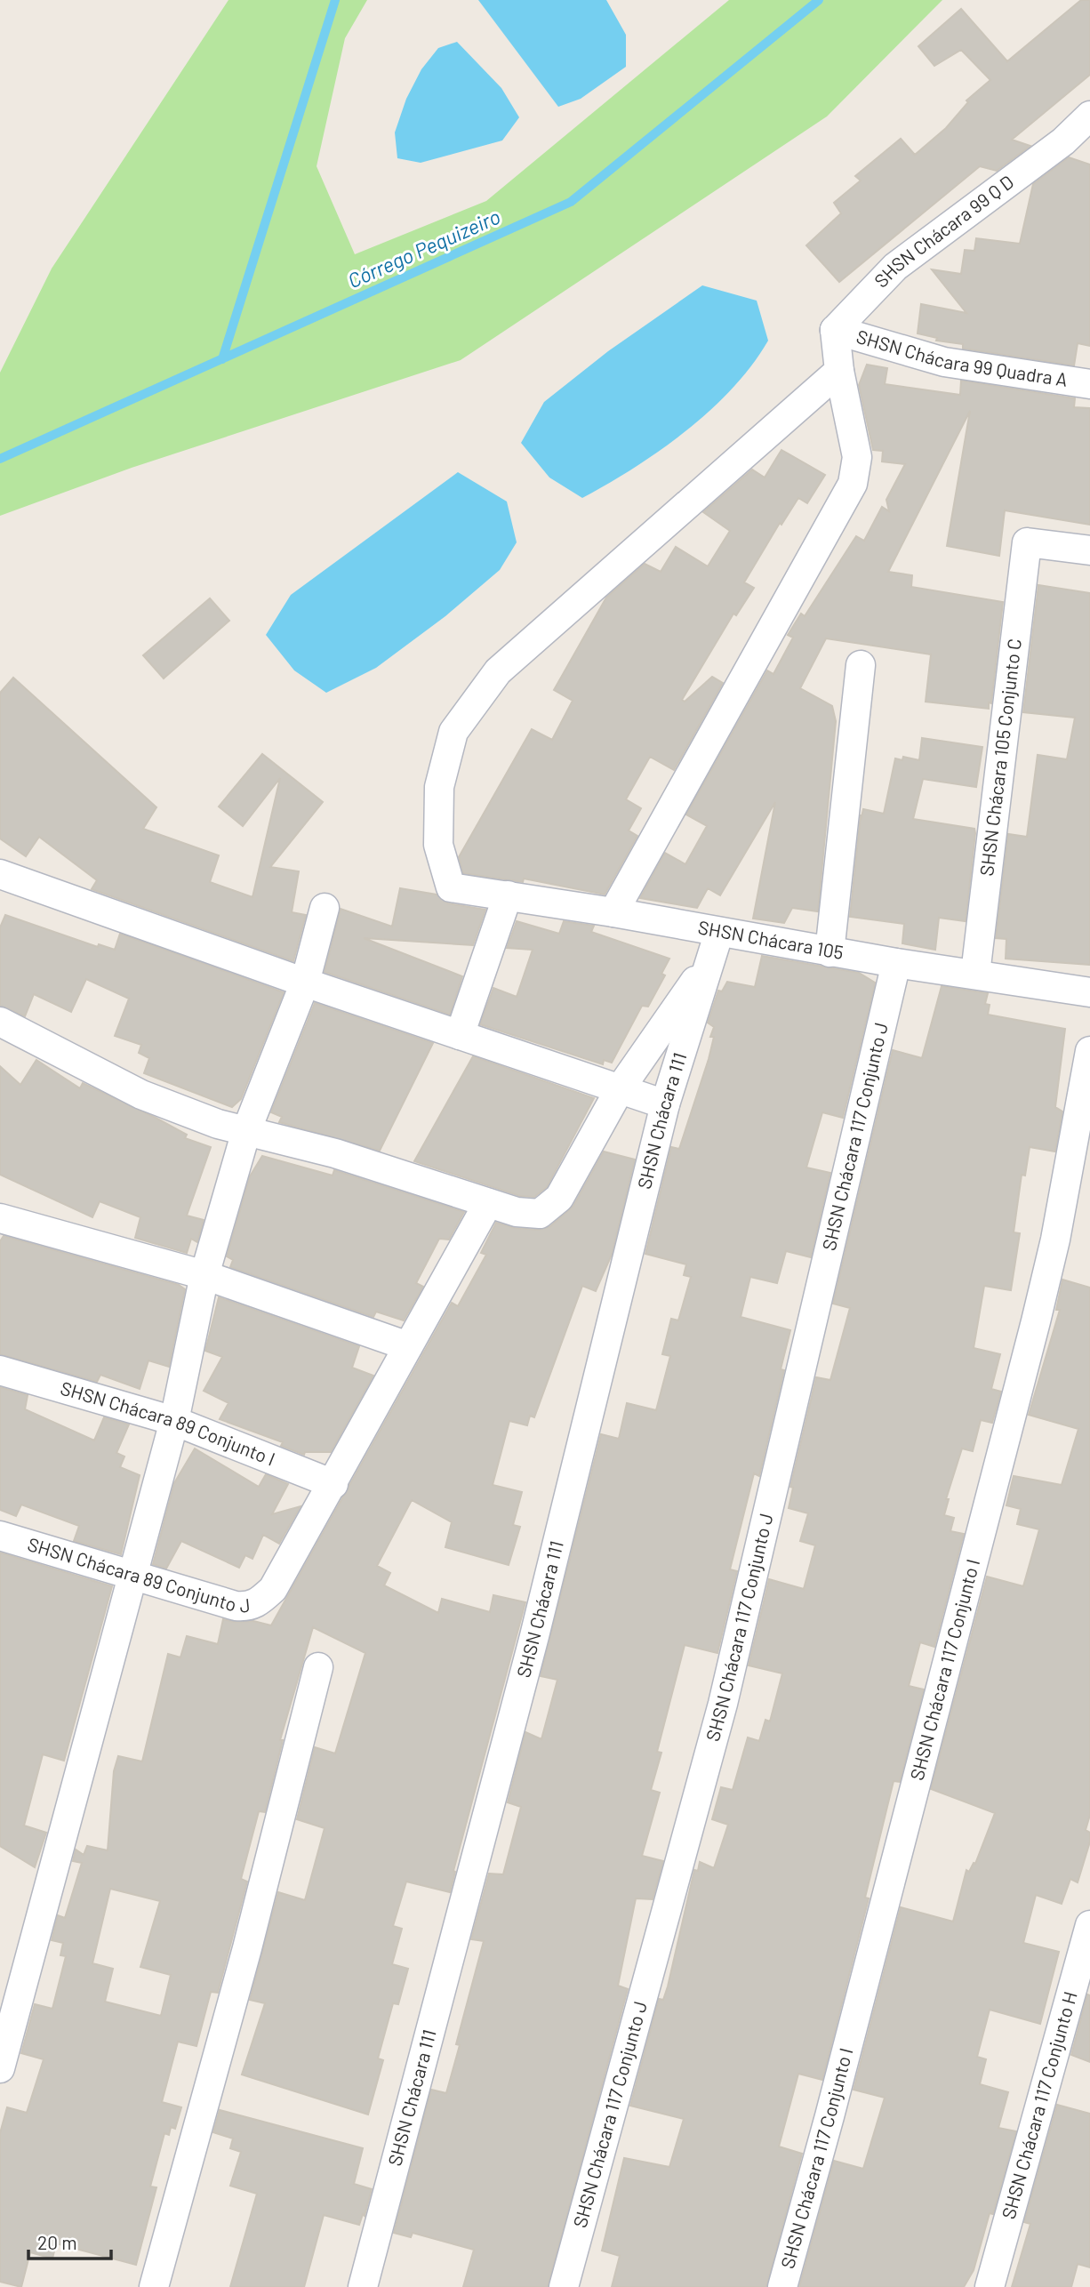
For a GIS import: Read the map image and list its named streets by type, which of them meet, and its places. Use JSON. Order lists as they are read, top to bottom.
{
  "streets": {
    "street": [
      "SHSN Chácara 99 Q D",
      "SHSN Chácara 99 Quadra A",
      "SHSN Chácara 105 Conjunto C",
      "SHSN Chácara 105",
      "SHSN Chácara 111",
      "SHSN Chácara 117 Conjunto J",
      "SHSN Chácara 89 Conjunto I",
      "SHSN Chácara 89 Conjunto J",
      "SHSN Chácara 117 Conjunto I",
      "SHSN Chácara 117 Conjunto H"
    ]
  },
  "crossings": [
    ["SHSN Chácara 99 Q D", "SHSN Chácara 99 Quadra A"],
    ["SHSN Chácara 105 Conjunto C", "SHSN Chácara 105"],
    ["SHSN Chácara 105", "SHSN Chácara 111"],
    ["SHSN Chácara 105", "SHSN Chácara 117 Conjunto J"],
    ["SHSN Chácara 89 Conjunto I", "SHSN Chácara 89 Conjunto J"]
  ],
  "water": ["Córrego Pequizeiro"],
  "scale_bar": "20 m"
}
